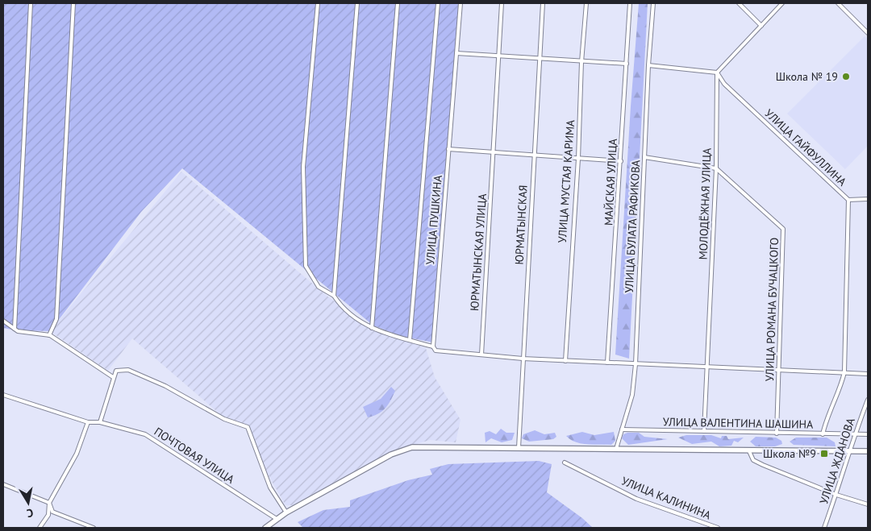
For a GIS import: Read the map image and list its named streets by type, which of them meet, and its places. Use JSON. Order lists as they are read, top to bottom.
{
  "streets": {
    "street": [
      "УЛИЦА ГАЙФУЛЛИНА",
      "УЛИЦА МУСТАЯ КАРИМА",
      "МАЙСКАЯ УЛИЦА",
      "МОЛОДЁЖНАЯ УЛИЦА",
      "УЛИЦА ПУШКИНА",
      "ЮРМАТЫНСКАЯ",
      "УЛИЦА БУЛАТА РАФИКОВА",
      "ЮРМАТЫНСКАЯ УЛИЦА",
      "УЛИЦА РОМАНА БУЧАЦКОГО",
      "УЛИЦА ВАЛЕНТИНА ШАШИНА",
      "ПОЧТОВАЯ УЛИЦА",
      "УЛИЦА ЖДАНОВА",
      "УЛИЦА КАЛИНИНА"
    ]
  },
  "crossings": [
    ["УЛИЦА ГАЙФУЛЛИНА", "МОЛОДЁЖНАЯ УЛИЦА"],
    ["УЛИЦА ГАЙФУЛЛИНА", "УЛИЦА ВАЛЕНТИНА ШАШИНА"],
    ["МОЛОДЁЖНАЯ УЛИЦА", "УЛИЦА РОМАНА БУЧАЦКОГО"],
    ["МОЛОДЁЖНАЯ УЛИЦА", "УЛИЦА ВАЛЕНТИНА ШАШИНА"],
    ["УЛИЦА БУЛАТА РАФИКОВА", "УЛИЦА ВАЛЕНТИНА ШАШИНА"],
    ["УЛИЦА РОМАНА БУЧАЦКОГО", "УЛИЦА ВАЛЕНТИНА ШАШИНА"],
    ["УЛИЦА ВАЛЕНТИНА ШАШИНА", "УЛИЦА ЖДАНОВА"]
  ],
  "places": {
    "other": ["Школа № 19"],
    "transit": ["Школа №9"]
  },
  "north": "bottom"
}
